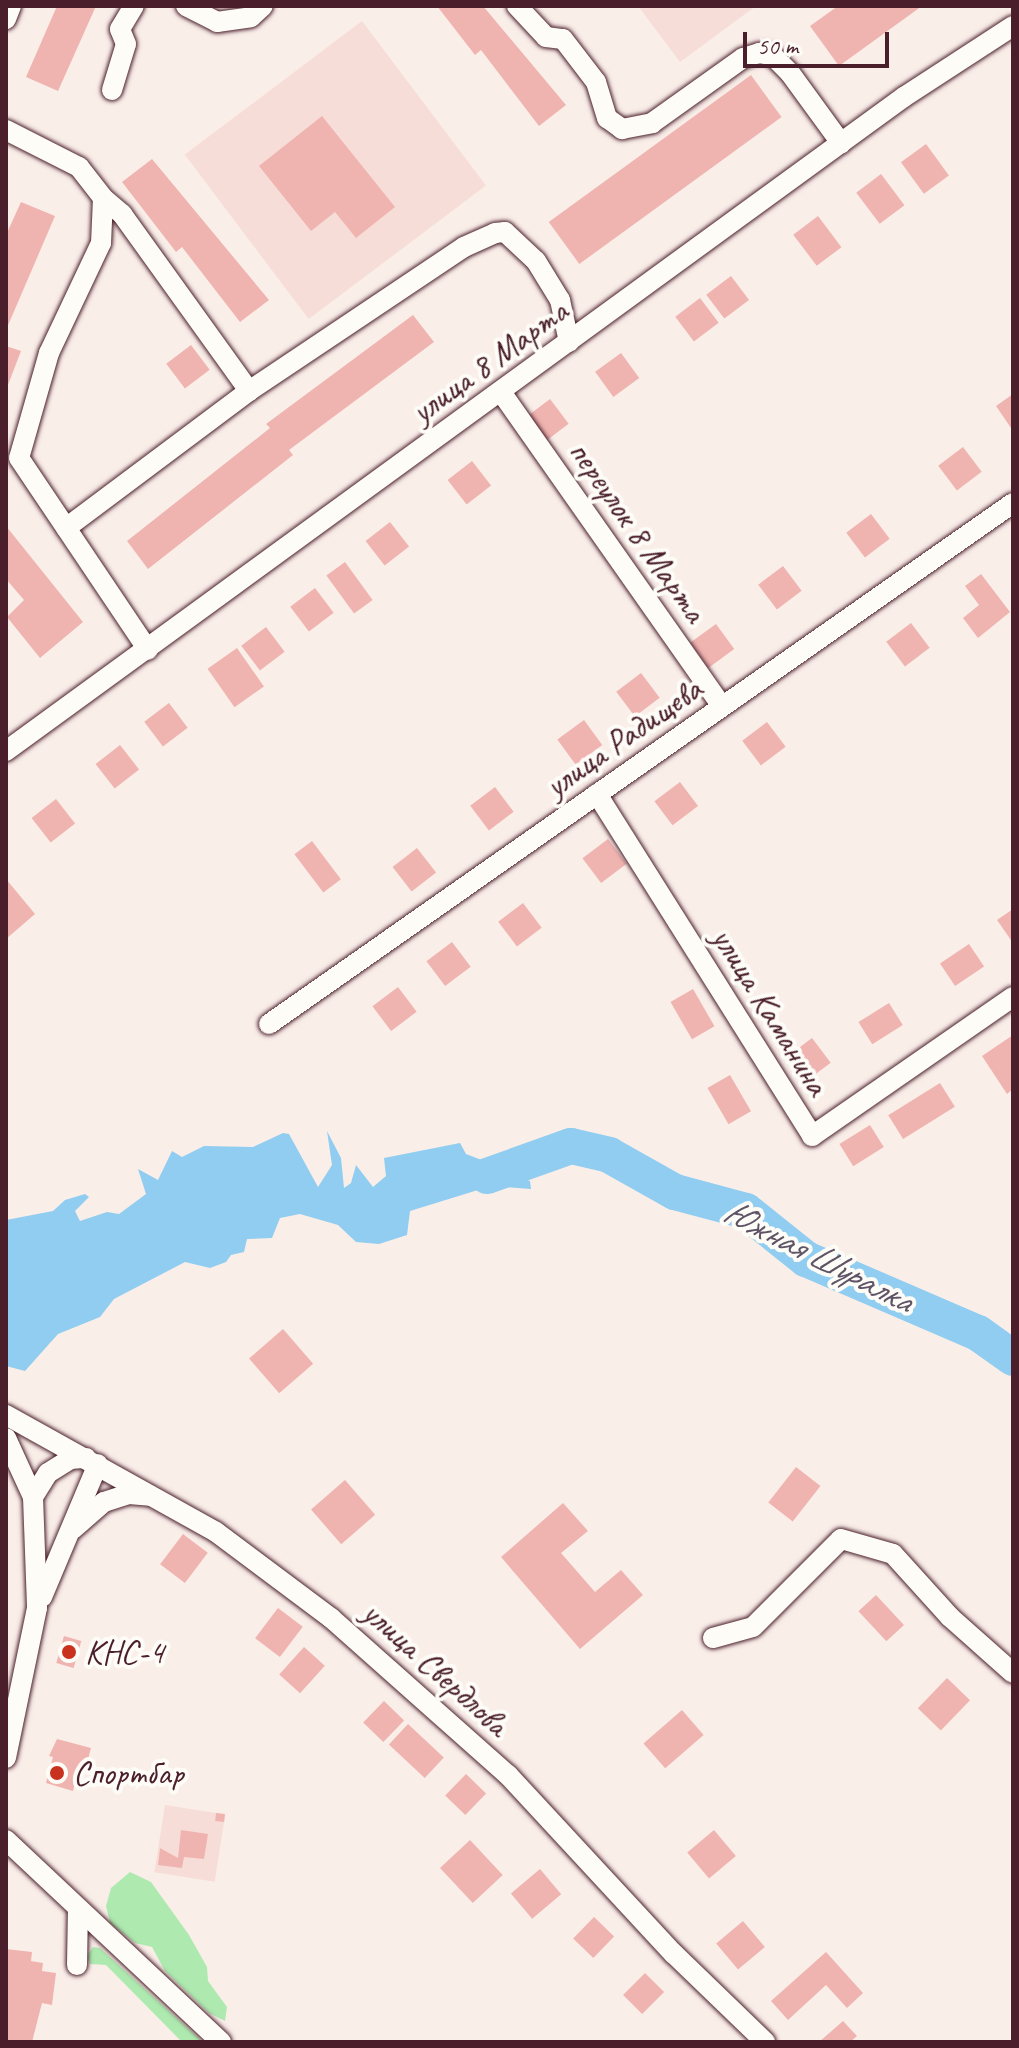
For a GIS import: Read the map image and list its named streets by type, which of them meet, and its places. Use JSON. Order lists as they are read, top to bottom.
{
  "streets": {
    "street": [
      "улица 8 Марта",
      "переулок 8 Марта",
      "улица Радищева",
      "улица Каманина",
      "улица Свердлова"
    ]
  },
  "crossings": [
    ["улица 8 Марта", "переулок 8 Марта"],
    ["переулок 8 Марта", "улица Радищева"],
    ["улица Радищева", "улица Каманина"]
  ],
  "water": ["Южная Шуралка"],
  "places": ["КНС-4", "Спортбар"],
  "scale_bar": "50 m"
}
